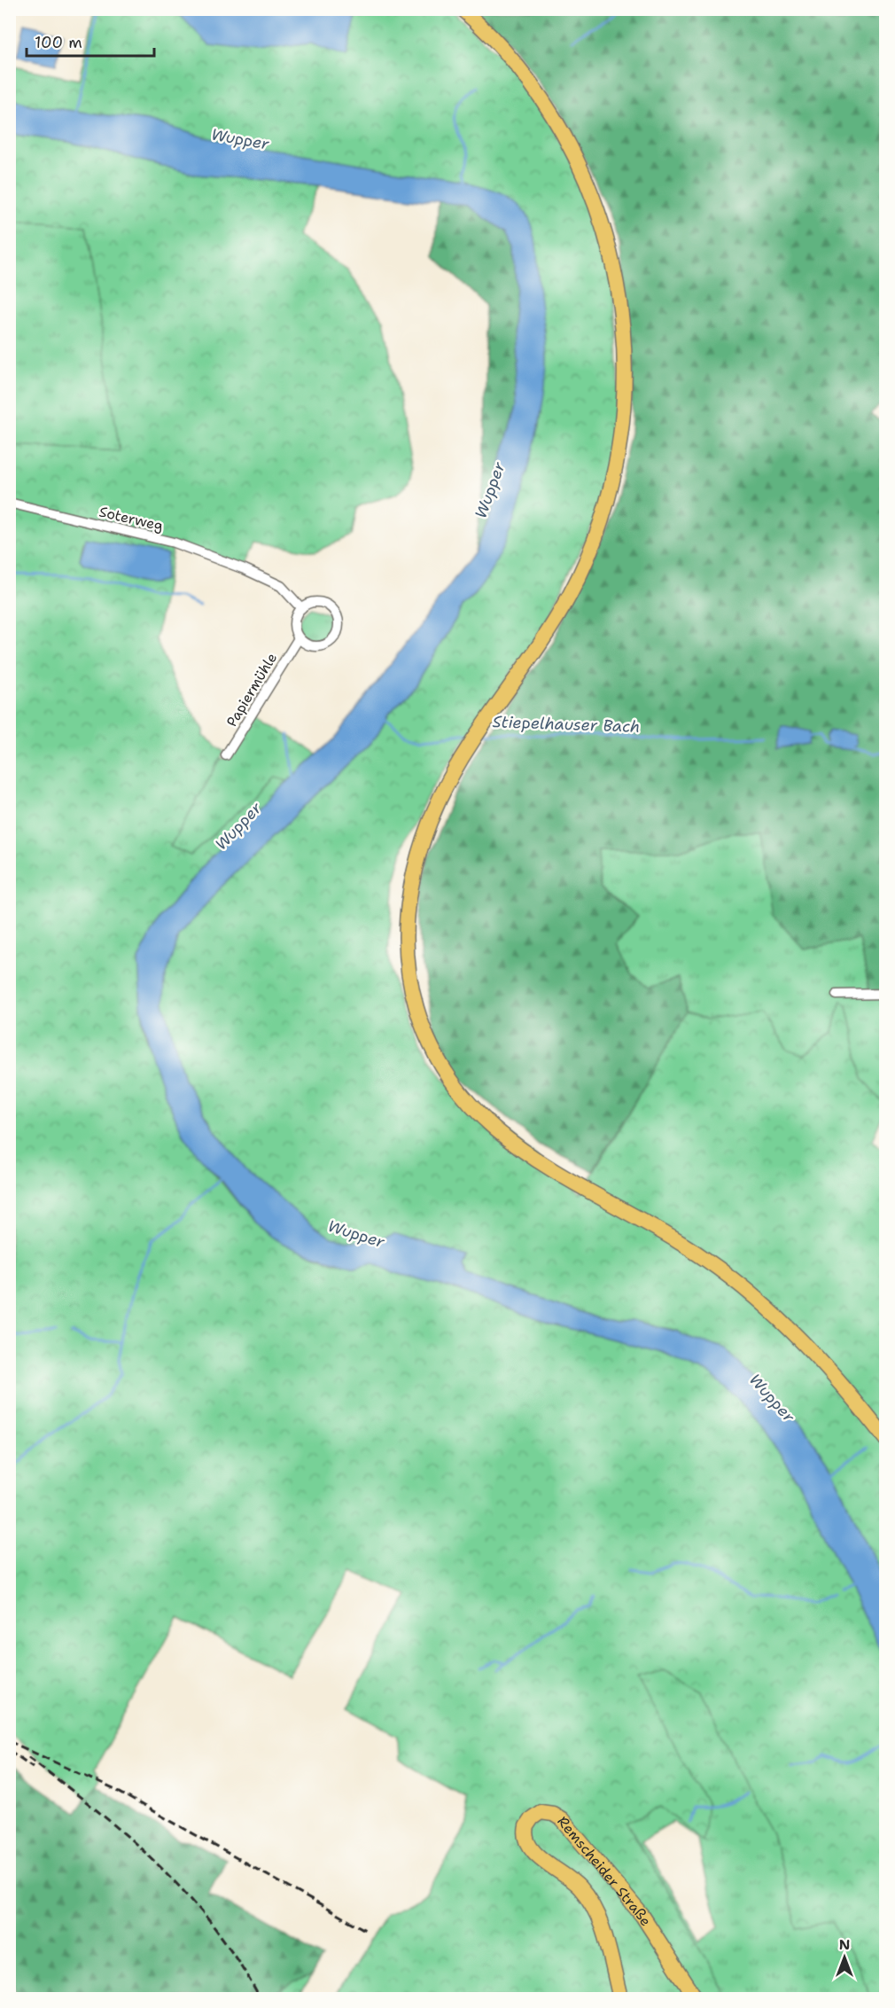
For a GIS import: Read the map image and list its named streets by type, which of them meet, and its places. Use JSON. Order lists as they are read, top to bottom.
{
  "streets": {
    "main road": ["Remscheider Straße"],
    "street": ["Soterweg", "Papiermühle"]
  },
  "crossings": [
    ["Soterweg", "Papiermühle"]
  ],
  "water": ["Wupper", "Stiepelhauser Bach"],
  "scale_bar": "100 m",
  "north": "top"
}
